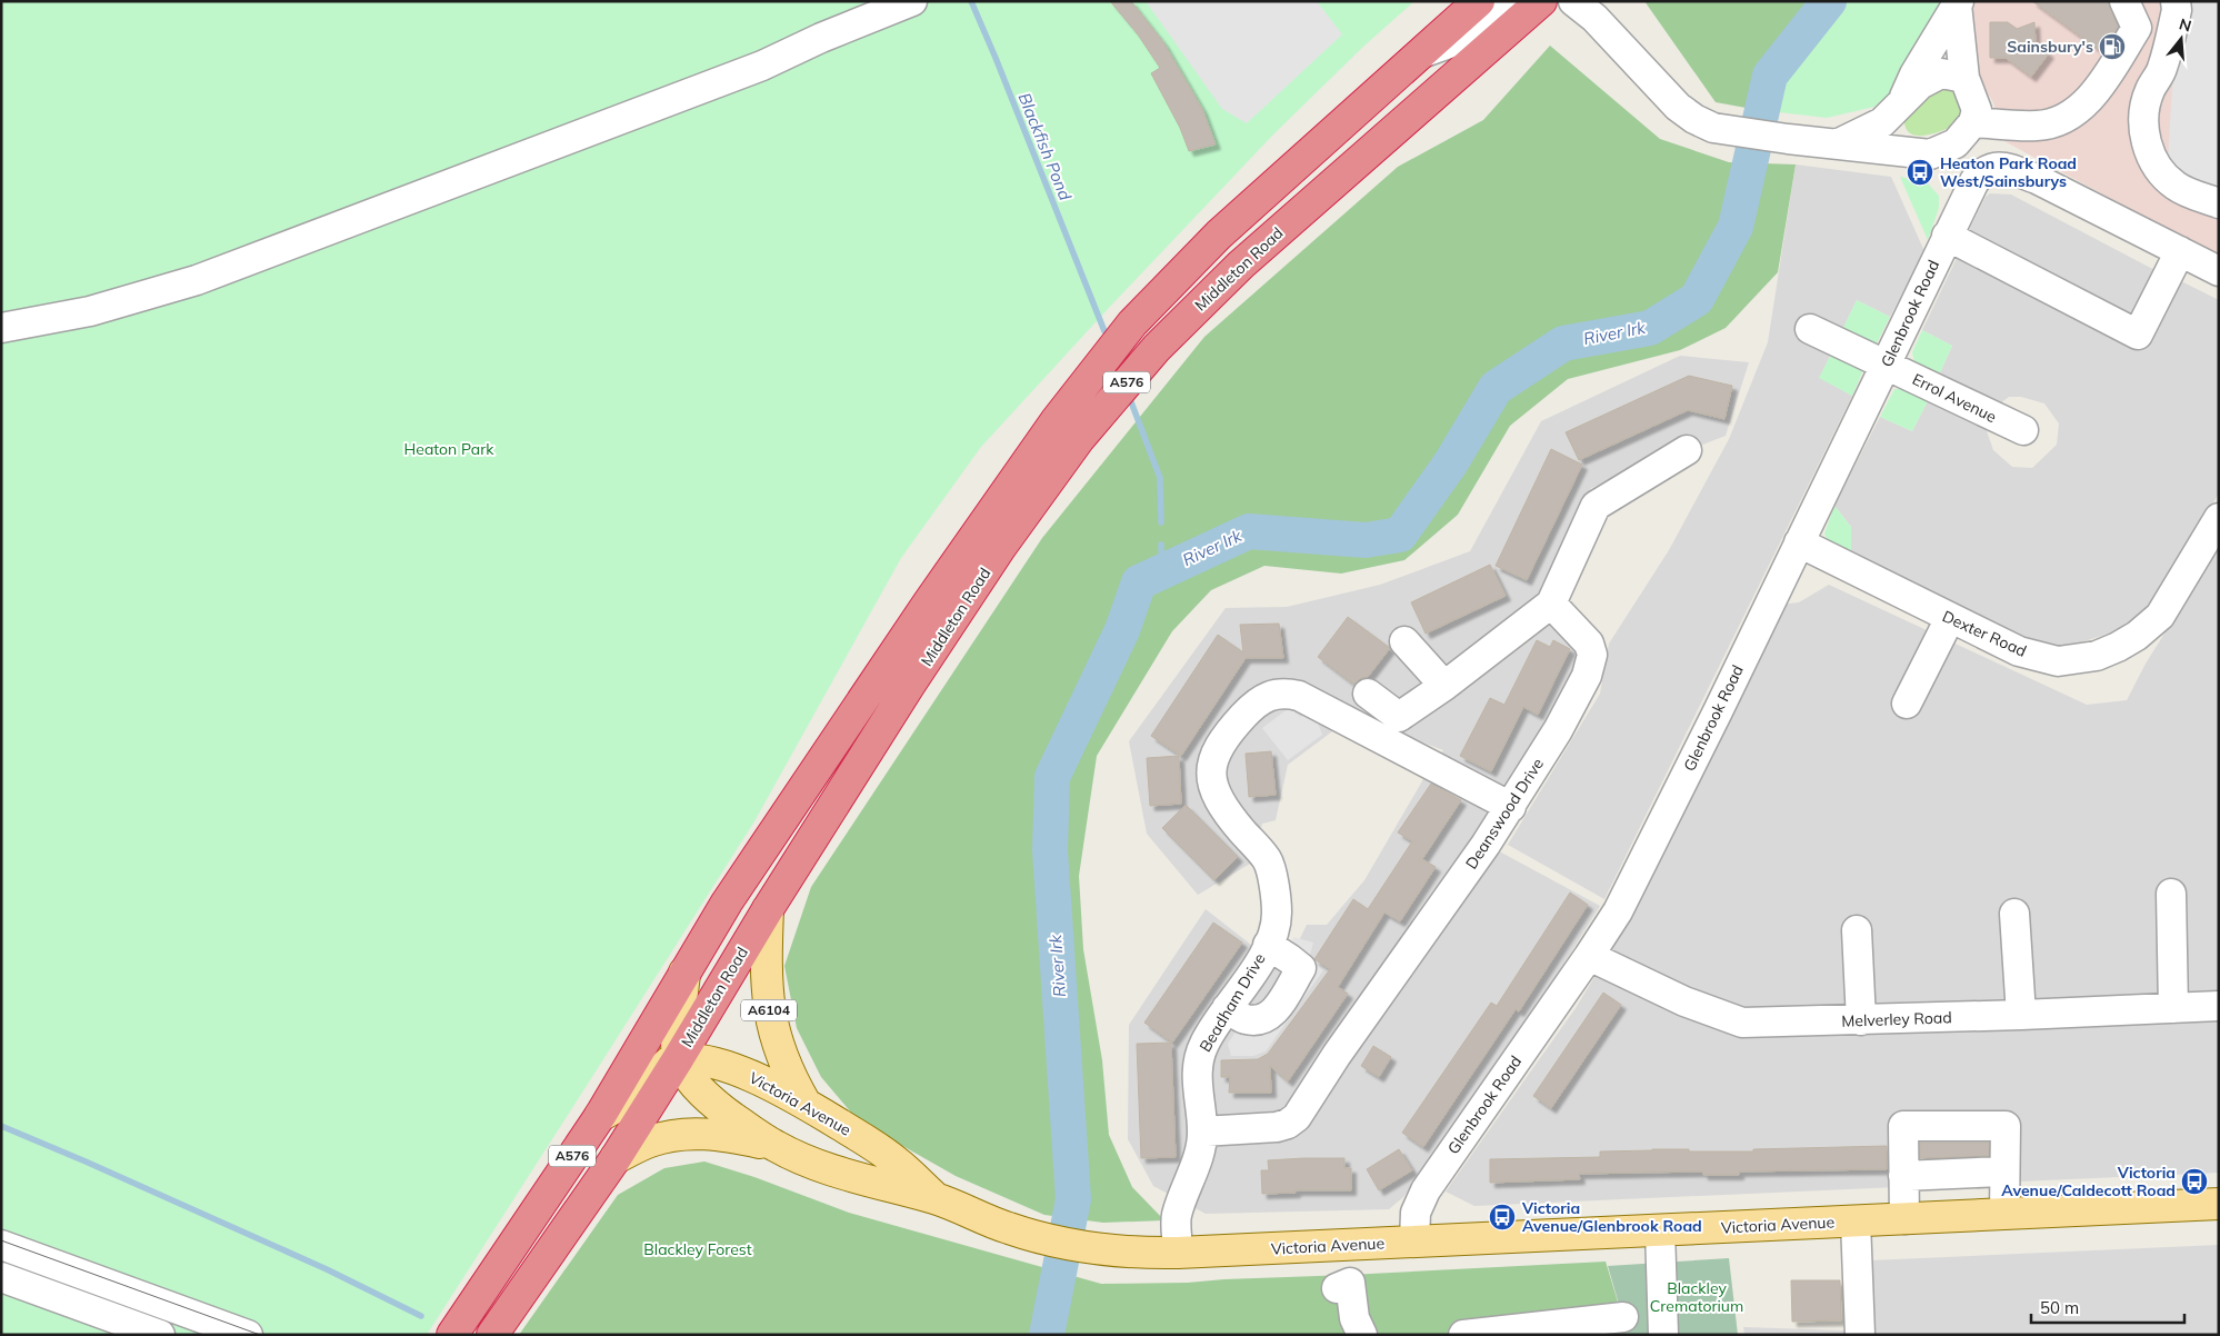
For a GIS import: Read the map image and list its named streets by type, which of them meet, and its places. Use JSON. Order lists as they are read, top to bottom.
{
  "streets": {
    "highway": ["Middleton Road", "A576"],
    "main road": ["A6104", "Victoria Avenue"],
    "street": [
      "Glenbrook Road",
      "Errol Avenue",
      "Dexter Road",
      "Deanswood Drive",
      "Beadham Drive",
      "Melverley Road"
    ]
  },
  "crossings": [
    ["Middleton Road", "A6104"],
    ["Middleton Road", "Victoria Avenue"],
    ["Glenbrook Road", "Errol Avenue"],
    ["Glenbrook Road", "Dexter Road"],
    ["Glenbrook Road", "Melverley Road"],
    ["Glenbrook Road", "Victoria Avenue"],
    ["Deanswood Drive", "Beadham Drive"],
    ["Beadham Drive", "Victoria Avenue"],
    ["A6104", "Victoria Avenue"]
  ],
  "water": ["Blackfish Pond", "River Irk"],
  "parks": ["Heaton Park", "Blackley Forest", "Blackley Crematorium"],
  "places": {
    "fuel station": ["Sainsbury's"],
    "bus stop": ["Heaton Park Road West/Sainsburys", "Victoria Avenue/Caldecott Road", "Victoria Avenue/Glenbrook Road"]
  },
  "scale_bar": "50 m",
  "north": "top"
}
